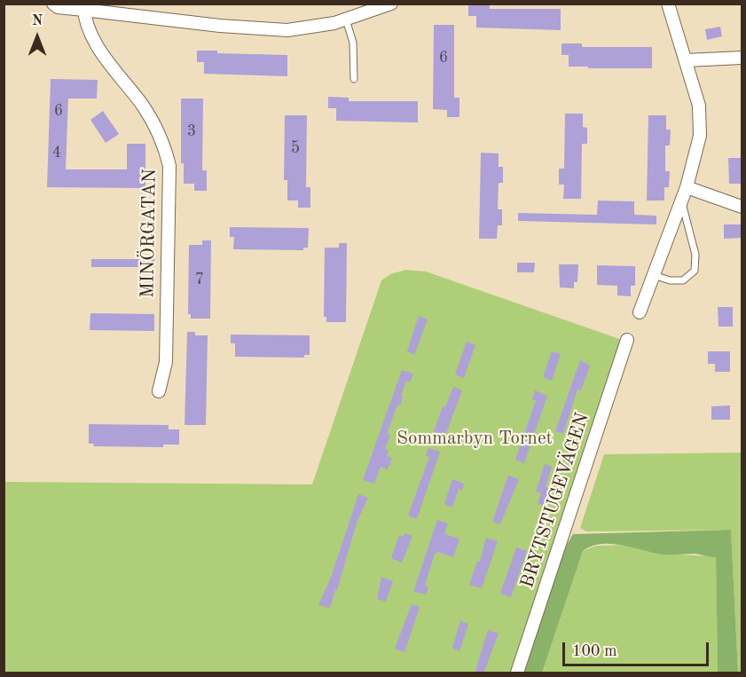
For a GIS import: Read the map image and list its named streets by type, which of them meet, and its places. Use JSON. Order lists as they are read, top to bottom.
{
  "streets": {
    "street": ["MINÖRGATAN", "BRYTSTUGEVÄGEN"]
  },
  "parks": ["Sommarbyn Tornet"],
  "house_numbers": [
    "6",
    "6",
    "3",
    "5",
    "4",
    "7"
  ],
  "scale_bar": "100 m",
  "north": "top"
}
